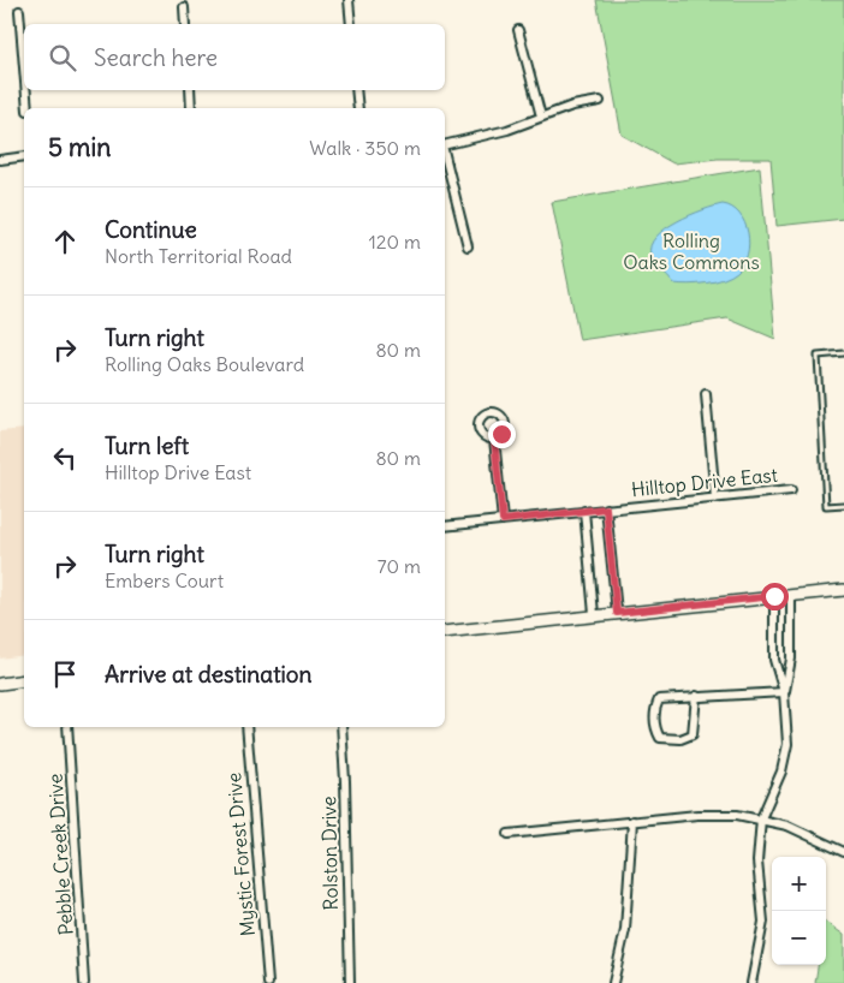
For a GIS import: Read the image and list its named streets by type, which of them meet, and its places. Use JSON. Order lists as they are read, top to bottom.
{
  "streets": {
    "street": [
      "Hilltop Drive East",
      "Rolston Drive",
      "Pebble Creek Drive",
      "Mystic Forest Drive"
    ]
  },
  "parks": ["Rolling Oaks Commons"],
  "page": {
    "search": "Search here",
    "heading": ["5 min", "Walk · 350 m"],
    "list": [
      ["Continue", "North Territorial Road", "120 m"],
      ["Turn right", "Rolling Oaks Boulevard", "80 m"],
      ["Turn left", "Hilltop Drive East", "80 m"],
      ["Turn right", "Embers Court", "70 m"],
      "Arrive at destination"
    ],
    "map_buttons": ["+", "−"]
  }
}
